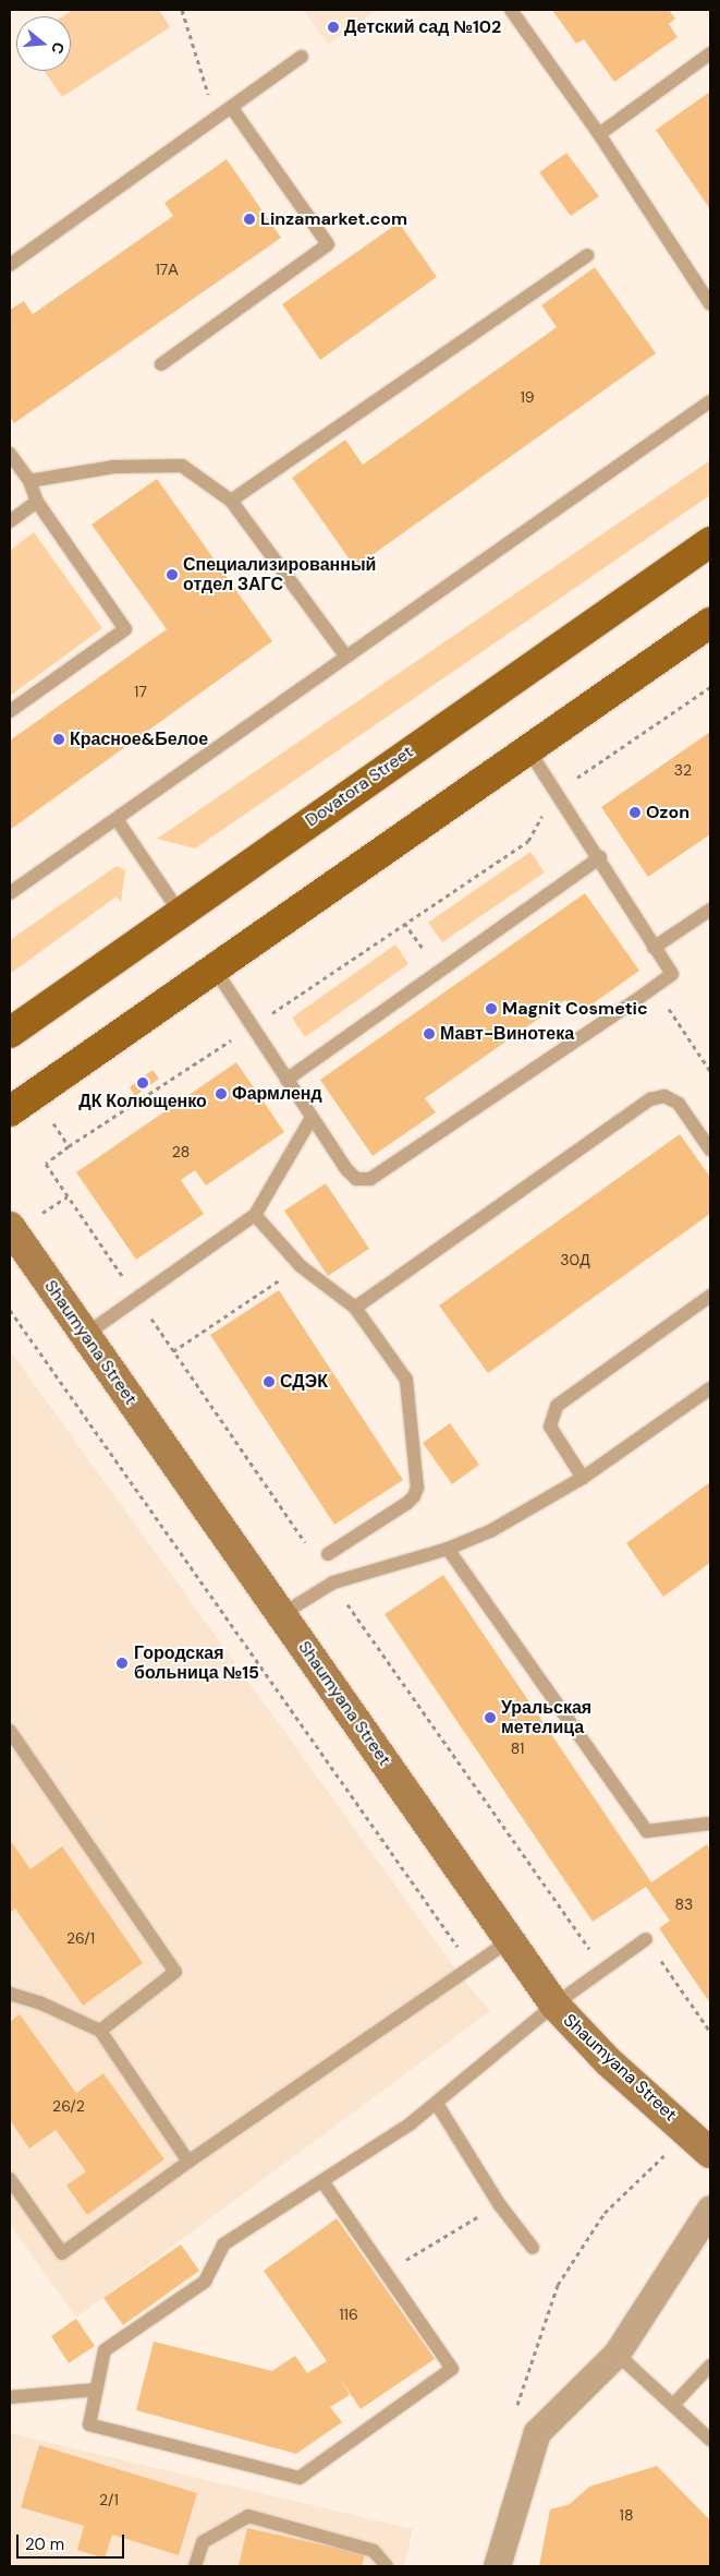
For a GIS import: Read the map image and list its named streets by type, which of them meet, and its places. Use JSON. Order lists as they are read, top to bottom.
{
  "streets": {
    "main road": ["Dovatora Street"],
    "street": ["Shaumyana Street"]
  },
  "places": [
    "Детский сад №102",
    "Linzamarket.com",
    "Специализированный отдел ЗАГС",
    "Красное&Белое",
    "Ozon",
    "Magnit Cosmetic",
    "Мавт-Винотека",
    "ДК Колющенко",
    "Фармленд",
    "СДЭК",
    "Городская больница №15",
    "Уральская метелица"
  ],
  "house_numbers": [
    "17А",
    "19",
    "17",
    "32",
    "28",
    "30Д",
    "81",
    "83",
    "26/1",
    "26/2",
    "116",
    "2/1",
    "18"
  ],
  "scale_bar": "20 m",
  "north": "right"
}
